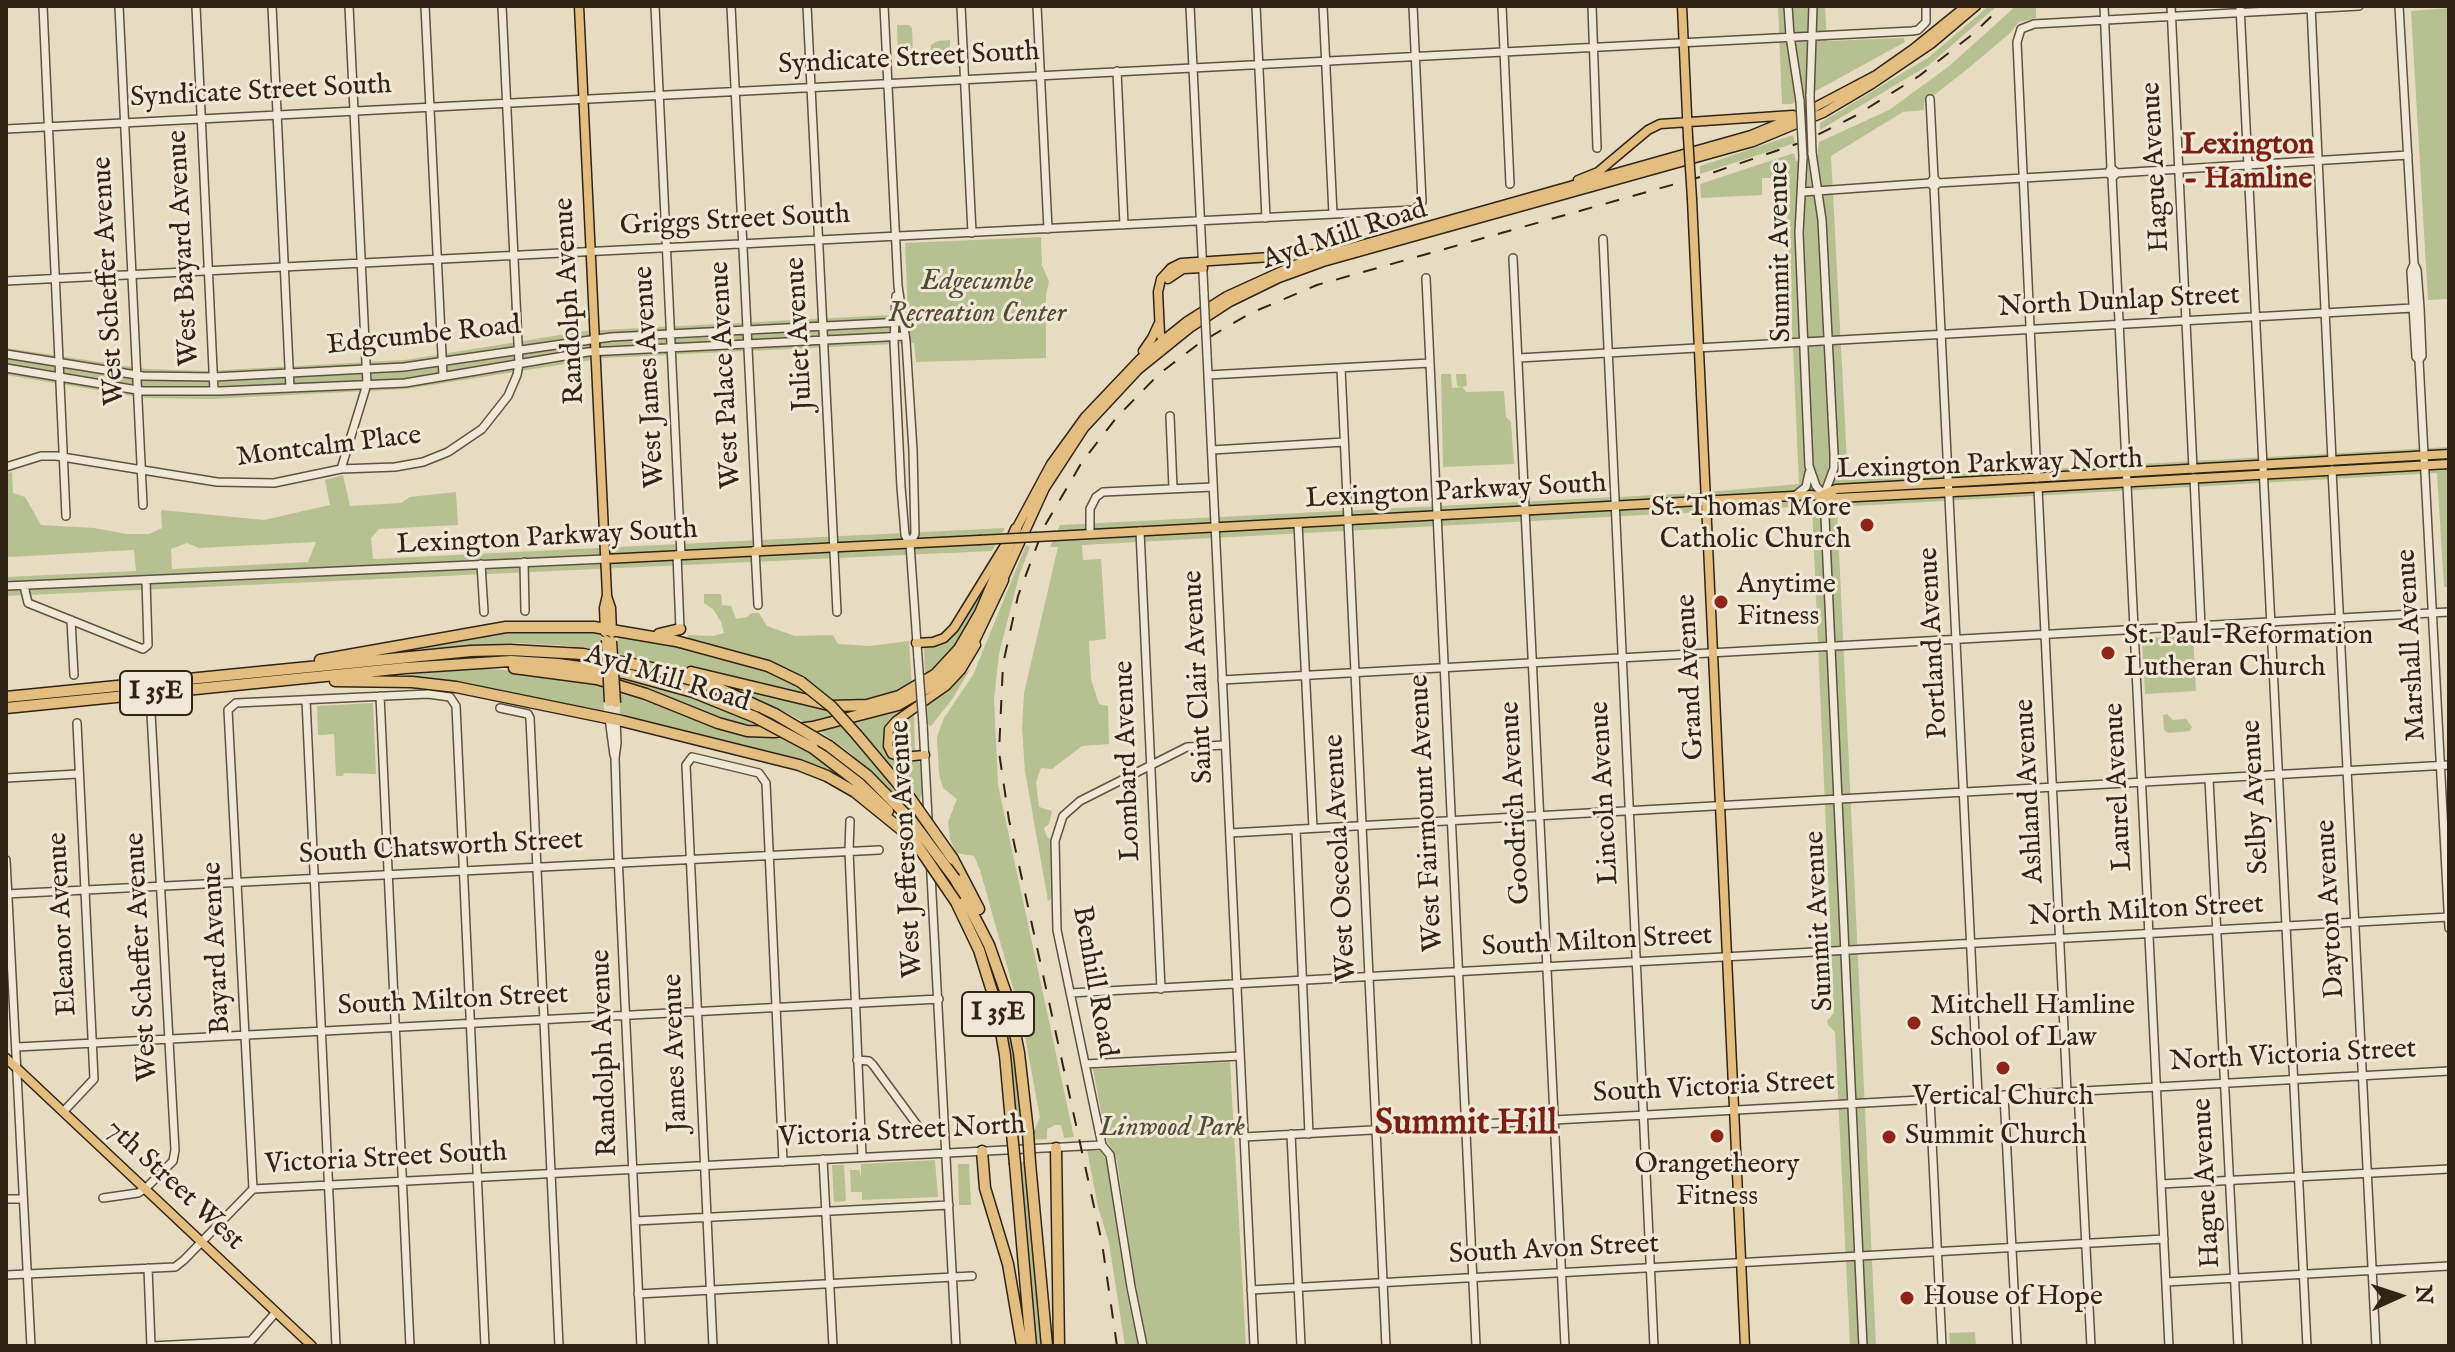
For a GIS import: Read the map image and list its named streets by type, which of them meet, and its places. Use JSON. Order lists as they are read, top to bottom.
{
  "streets": {
    "highway": ["Ayd Mill Road", "I 35E"],
    "main road": [
      "Randolph Avenue",
      "Lexington Parkway North",
      "Lexington Parkway South",
      "Grand Avenue",
      "7th Street West"
    ],
    "street": [
      "Syndicate Street South",
      "Hague Avenue",
      "Griggs Street South",
      "West Bayard Avenue",
      "Summit Avenue",
      "West Scheffer Avenue",
      "North Dunlap Street",
      "Juliet Avenue",
      "Edgcumbe Road",
      "West Palace Avenue",
      "West James Avenue",
      "Montcalm Place",
      "Portland Avenue",
      "Marshall Avenue",
      "Saint Clair Avenue",
      "Lombard Avenue",
      "Laurel Avenue",
      "Ashland Avenue",
      "Lincoln Avenue",
      "Selby Avenue",
      "Goodrich Avenue",
      "West Fairmount Avenue",
      "South Chatsworth Street",
      "West Jefferson Avenue",
      "West Osceola Avenue",
      "Dayton Avenue",
      "North Milton Street",
      "Eleanor Avenue",
      "South Milton Street",
      "Bayard Avenue",
      "Benhill Road",
      "James Avenue",
      "North Victoria Street",
      "South Victoria Street",
      "Victoria Street North",
      "Victoria Street South",
      "South Avon Street"
    ]
  },
  "crossings": [
    ["Syndicate Street South", "Griggs Street South"],
    ["Syndicate Street South", "West Bayard Avenue"],
    ["Syndicate Street South", "Summit Avenue"],
    ["Syndicate Street South", "West Scheffer Avenue"],
    ["Syndicate Street South", "Randolph Avenue"],
    ["Syndicate Street South", "Juliet Avenue"],
    ["Syndicate Street South", "West Palace Avenue"],
    ["Syndicate Street South", "West James Avenue"],
    ["Syndicate Street South", "Saint Clair Avenue"],
    ["Syndicate Street South", "Grand Avenue"],
    ["Hague Avenue", "North Dunlap Street"],
    ["Hague Avenue", "Lexington Parkway North"],
    ["Hague Avenue", "North Milton Street"],
    ["Hague Avenue", "North Victoria Street"],
    ["Griggs Street South", "West Bayard Avenue"],
    ["Griggs Street South", "West Scheffer Avenue"],
    ["Griggs Street South", "Randolph Avenue"],
    ["Griggs Street South", "Juliet Avenue"],
    ["Griggs Street South", "West Palace Avenue"],
    ["Griggs Street South", "West James Avenue"],
    ["Griggs Street South", "Saint Clair Avenue"],
    ["Ayd Mill Road", "I 35E"],
    ["Ayd Mill Road", "West Jefferson Avenue"],
    ["West Bayard Avenue", "Edgcumbe Road"],
    ["Summit Avenue", "North Dunlap Street"],
    ["Summit Avenue", "Lexington Parkway North"],
    ["Summit Avenue", "Lexington Parkway South"],
    ["Summit Avenue", "North Milton Street"],
    ["Summit Avenue", "South Milton Street"],
    ["Summit Avenue", "North Victoria Street"],
    ["Summit Avenue", "South Victoria Street"],
    ["Summit Avenue", "South Avon Street"],
    ["West Scheffer Avenue", "Edgcumbe Road"],
    ["West Scheffer Avenue", "Montcalm Place"],
    ["West Scheffer Avenue", "South Chatsworth Street"],
    ["West Scheffer Avenue", "South Milton Street"],
    ["West Scheffer Avenue", "7th Street West"],
    ["Randolph Avenue", "Edgcumbe Road"],
    ["Randolph Avenue", "Lexington Parkway South"],
    ["Randolph Avenue", "South Chatsworth Street"],
    ["Randolph Avenue", "South Milton Street"],
    ["Randolph Avenue", "Victoria Street South"],
    ["North Dunlap Street", "Portland Avenue"],
    ["North Dunlap Street", "Marshall Avenue"],
    ["North Dunlap Street", "Grand Avenue"],
    ["North Dunlap Street", "Laurel Avenue"],
    ["North Dunlap Street", "Ashland Avenue"],
    ["North Dunlap Street", "Lincoln Avenue"],
    ["North Dunlap Street", "Selby Avenue"],
    ["North Dunlap Street", "Goodrich Avenue"],
    ["North Dunlap Street", "Dayton Avenue"],
    ["Juliet Avenue", "Edgcumbe Road"],
    ["Juliet Avenue", "Lexington Parkway South"],
    ["Edgcumbe Road", "West Palace Avenue"],
    ["Edgcumbe Road", "West James Avenue"],
    ["Edgcumbe Road", "Montcalm Place"],
    ["West Palace Avenue", "Lexington Parkway South"],
    ["West James Avenue", "Lexington Parkway South"],
    ["Lexington Parkway North", "Lexington Parkway South"],
    ["Lexington Parkway North", "Portland Avenue"],
    ["Lexington Parkway North", "Marshall Avenue"],
    ["Lexington Parkway North", "Laurel Avenue"],
    ["Lexington Parkway North", "Ashland Avenue"],
    ["Lexington Parkway North", "Selby Avenue"],
    ["Lexington Parkway North", "Dayton Avenue"],
    ["Lexington Parkway South", "Saint Clair Avenue"],
    ["Lexington Parkway South", "Grand Avenue"],
    ["Lexington Parkway South", "Lombard Avenue"],
    ["Lexington Parkway South", "Lincoln Avenue"],
    ["Lexington Parkway South", "Goodrich Avenue"],
    ["Lexington Parkway South", "West Fairmount Avenue"],
    ["Lexington Parkway South", "West Jefferson Avenue"],
    ["Lexington Parkway South", "West Osceola Avenue"],
    ["Portland Avenue", "North Milton Street"],
    ["Portland Avenue", "North Victoria Street"],
    ["Marshall Avenue", "North Milton Street"],
    ["Saint Clair Avenue", "South Milton Street"],
    ["Saint Clair Avenue", "Benhill Road"],
    ["Saint Clair Avenue", "South Victoria Street"],
    ["Saint Clair Avenue", "South Avon Street"],
    ["Grand Avenue", "South Milton Street"],
    ["Grand Avenue", "South Victoria Street"],
    ["Grand Avenue", "South Avon Street"],
    ["Lombard Avenue", "South Milton Street"],
    ["Lombard Avenue", "Benhill Road"],
    ["Laurel Avenue", "Ashland Avenue"],
    ["Laurel Avenue", "North Milton Street"],
    ["Laurel Avenue", "North Victoria Street"],
    ["Laurel Avenue", "South Avon Street"],
    ["Ashland Avenue", "North Milton Street"],
    ["Ashland Avenue", "North Victoria Street"],
    ["Lincoln Avenue", "South Milton Street"],
    ["Lincoln Avenue", "South Victoria Street"],
    ["Lincoln Avenue", "South Avon Street"],
    ["Selby Avenue", "North Milton Street"],
    ["Selby Avenue", "North Victoria Street"],
    ["Goodrich Avenue", "South Milton Street"],
    ["Goodrich Avenue", "South Victoria Street"],
    ["Goodrich Avenue", "South Avon Street"],
    ["West Fairmount Avenue", "South Milton Street"],
    ["West Fairmount Avenue", "South Victoria Street"],
    ["West Fairmount Avenue", "South Avon Street"],
    ["South Chatsworth Street", "Eleanor Avenue"],
    ["South Chatsworth Street", "Bayard Avenue"],
    ["South Chatsworth Street", "James Avenue"],
    ["West Jefferson Avenue", "South Milton Street"],
    ["West Jefferson Avenue", "Victoria Street North"],
    ["West Osceola Avenue", "South Milton Street"],
    ["West Osceola Avenue", "South Victoria Street"],
    ["West Osceola Avenue", "South Avon Street"],
    ["Dayton Avenue", "North Milton Street"],
    ["Dayton Avenue", "North Victoria Street"],
    ["North Milton Street", "South Milton Street"],
    ["Eleanor Avenue", "South Milton Street"],
    ["Eleanor Avenue", "7th Street West"],
    ["South Milton Street", "Bayard Avenue"],
    ["South Milton Street", "Benhill Road"],
    ["South Milton Street", "James Avenue"],
    ["Bayard Avenue", "Victoria Street South"],
    ["Benhill Road", "Victoria Street North"],
    ["James Avenue", "Victoria Street North"],
    ["James Avenue", "Victoria Street South"],
    ["North Victoria Street", "South Victoria Street"],
    ["Victoria Street North", "Victoria Street South"],
    ["Victoria Street South", "7th Street West"]
  ],
  "districts": ["Lexington - Hamline", "Summit Hill"],
  "parks": ["Edgecumbe Recreation Center", "Linwood Park"],
  "places": [
    "St. Thomas More Catholic Church",
    "Anytime Fitness",
    "St. Paul-Reformation Lutheran Church",
    "Mitchell Hamline School of Law",
    "Vertical Church",
    "Orangetheory Fitness",
    "Summit Church",
    "House of Hope"
  ],
  "north": "right"
}
